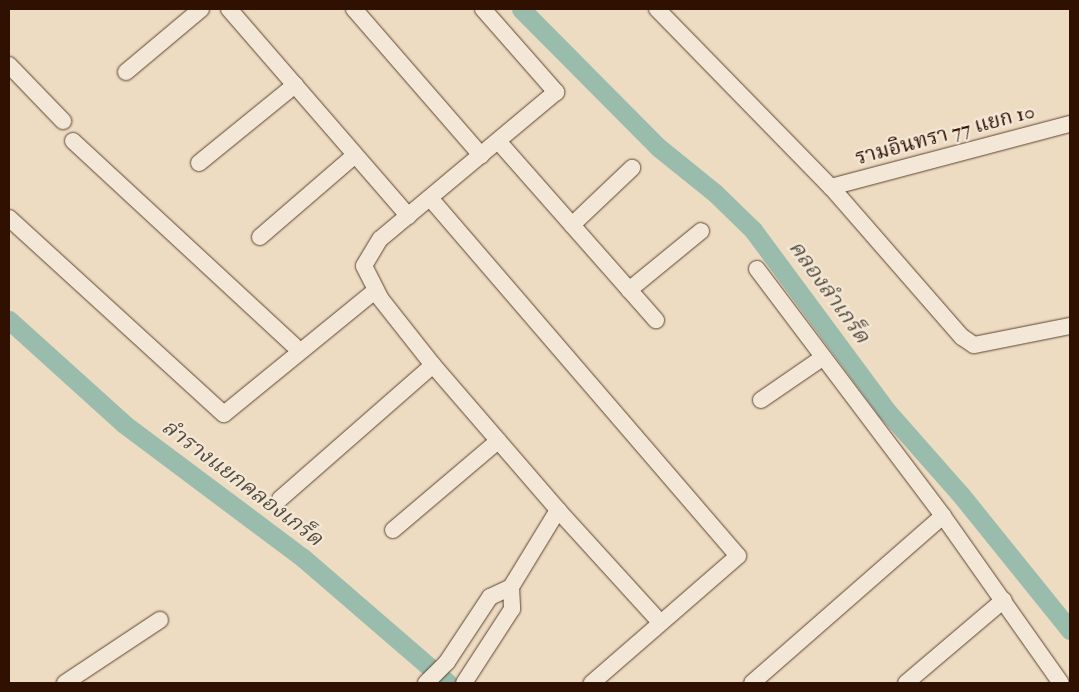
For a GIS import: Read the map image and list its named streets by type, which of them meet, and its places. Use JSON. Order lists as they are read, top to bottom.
{
  "streets": {
    "street": ["รามอินทรา 77 แยก 10"]
  },
  "water": ["คลองลำเกร็ด", "ลำรางแยกคลองเกร็ด"]
}
